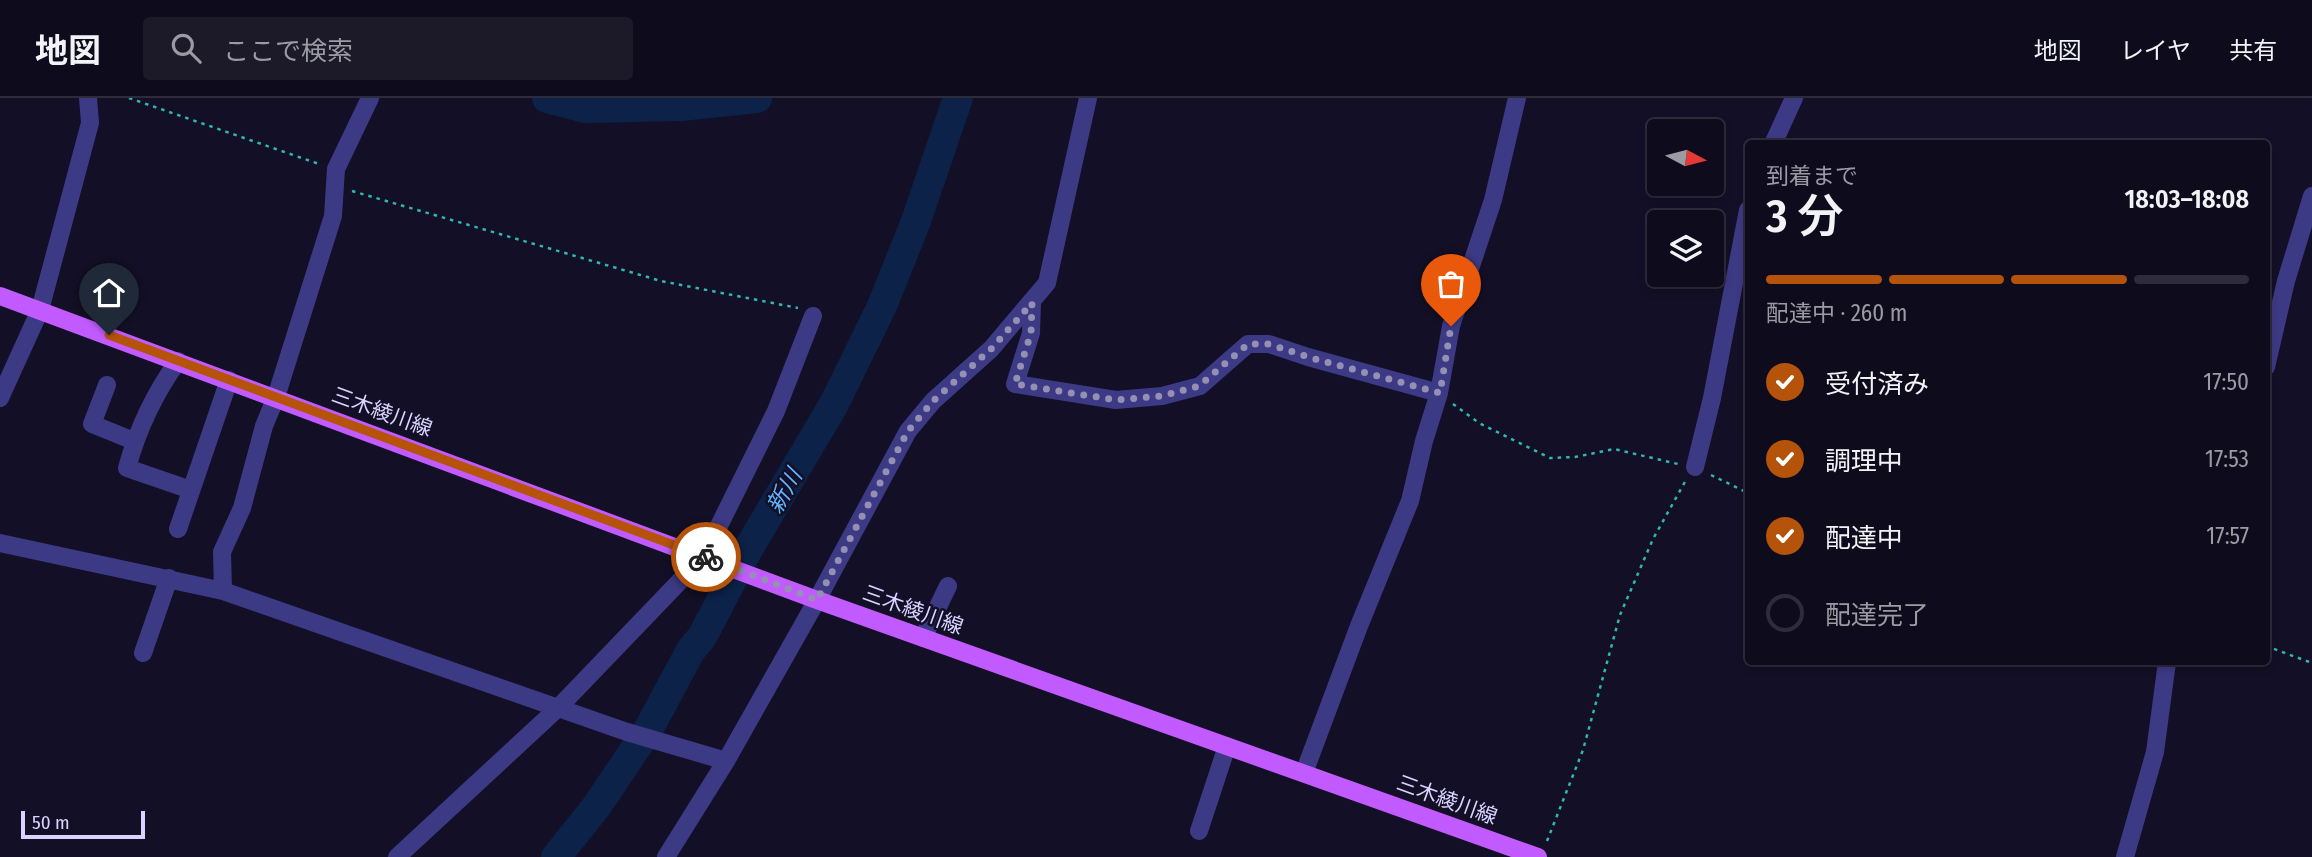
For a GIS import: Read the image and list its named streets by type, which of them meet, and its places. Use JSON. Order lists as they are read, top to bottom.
{
  "streets": {
    "main road": ["三木綾川線"]
  },
  "water": ["新川"],
  "scale_bar": "50 m",
  "north": "right",
  "page": {
    "header": "地図",
    "search": "ここで検索",
    "nav": ["地図", "レイヤ", "共有"],
    "heading": ["3 分", "到着まで", "18:03–18:08"],
    "bar": "配達中 · 260 m",
    "list": [
      ["受付済み", "17:50"],
      ["調理中", "17:53"],
      ["配達中", "17:57"],
      "配達完了"
    ],
    "scale": "50 m"
  }
}
